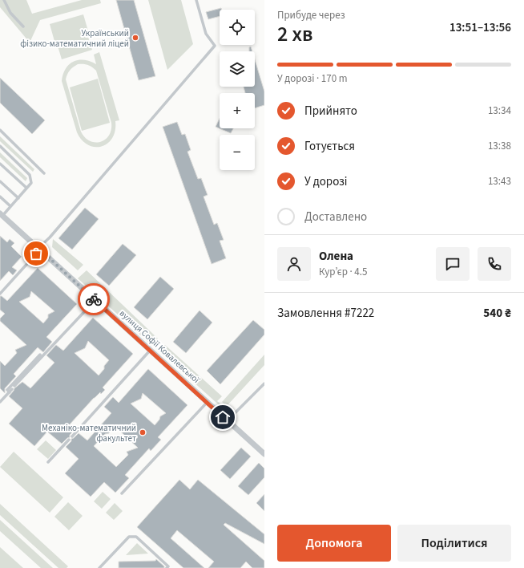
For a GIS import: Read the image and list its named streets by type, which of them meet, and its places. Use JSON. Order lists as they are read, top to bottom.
{
  "streets": {
    "street": ["вулиця Софії Ковалевської"]
  },
  "places": ["Український фізико-математичний ліцей", "Механіко-математичний факультет"],
  "page": {
    "heading": ["2 хв", "Прибуде через", "13:51–13:56"],
    "panel": [
      "Олена",
      "Кур’єр · 4.5",
      "Замовлення #7222",
      "540 ₴"
    ],
    "map_buttons": ["+", "−"],
    "bar": "У дорозі · 170 m",
    "list": [
      ["Прийнято", "13:34"],
      ["Готується", "13:38"],
      ["У дорозі", "13:43"],
      "Доставлено"
    ],
    "buttons": ["Допомога", "Поділитися"]
  }
}
